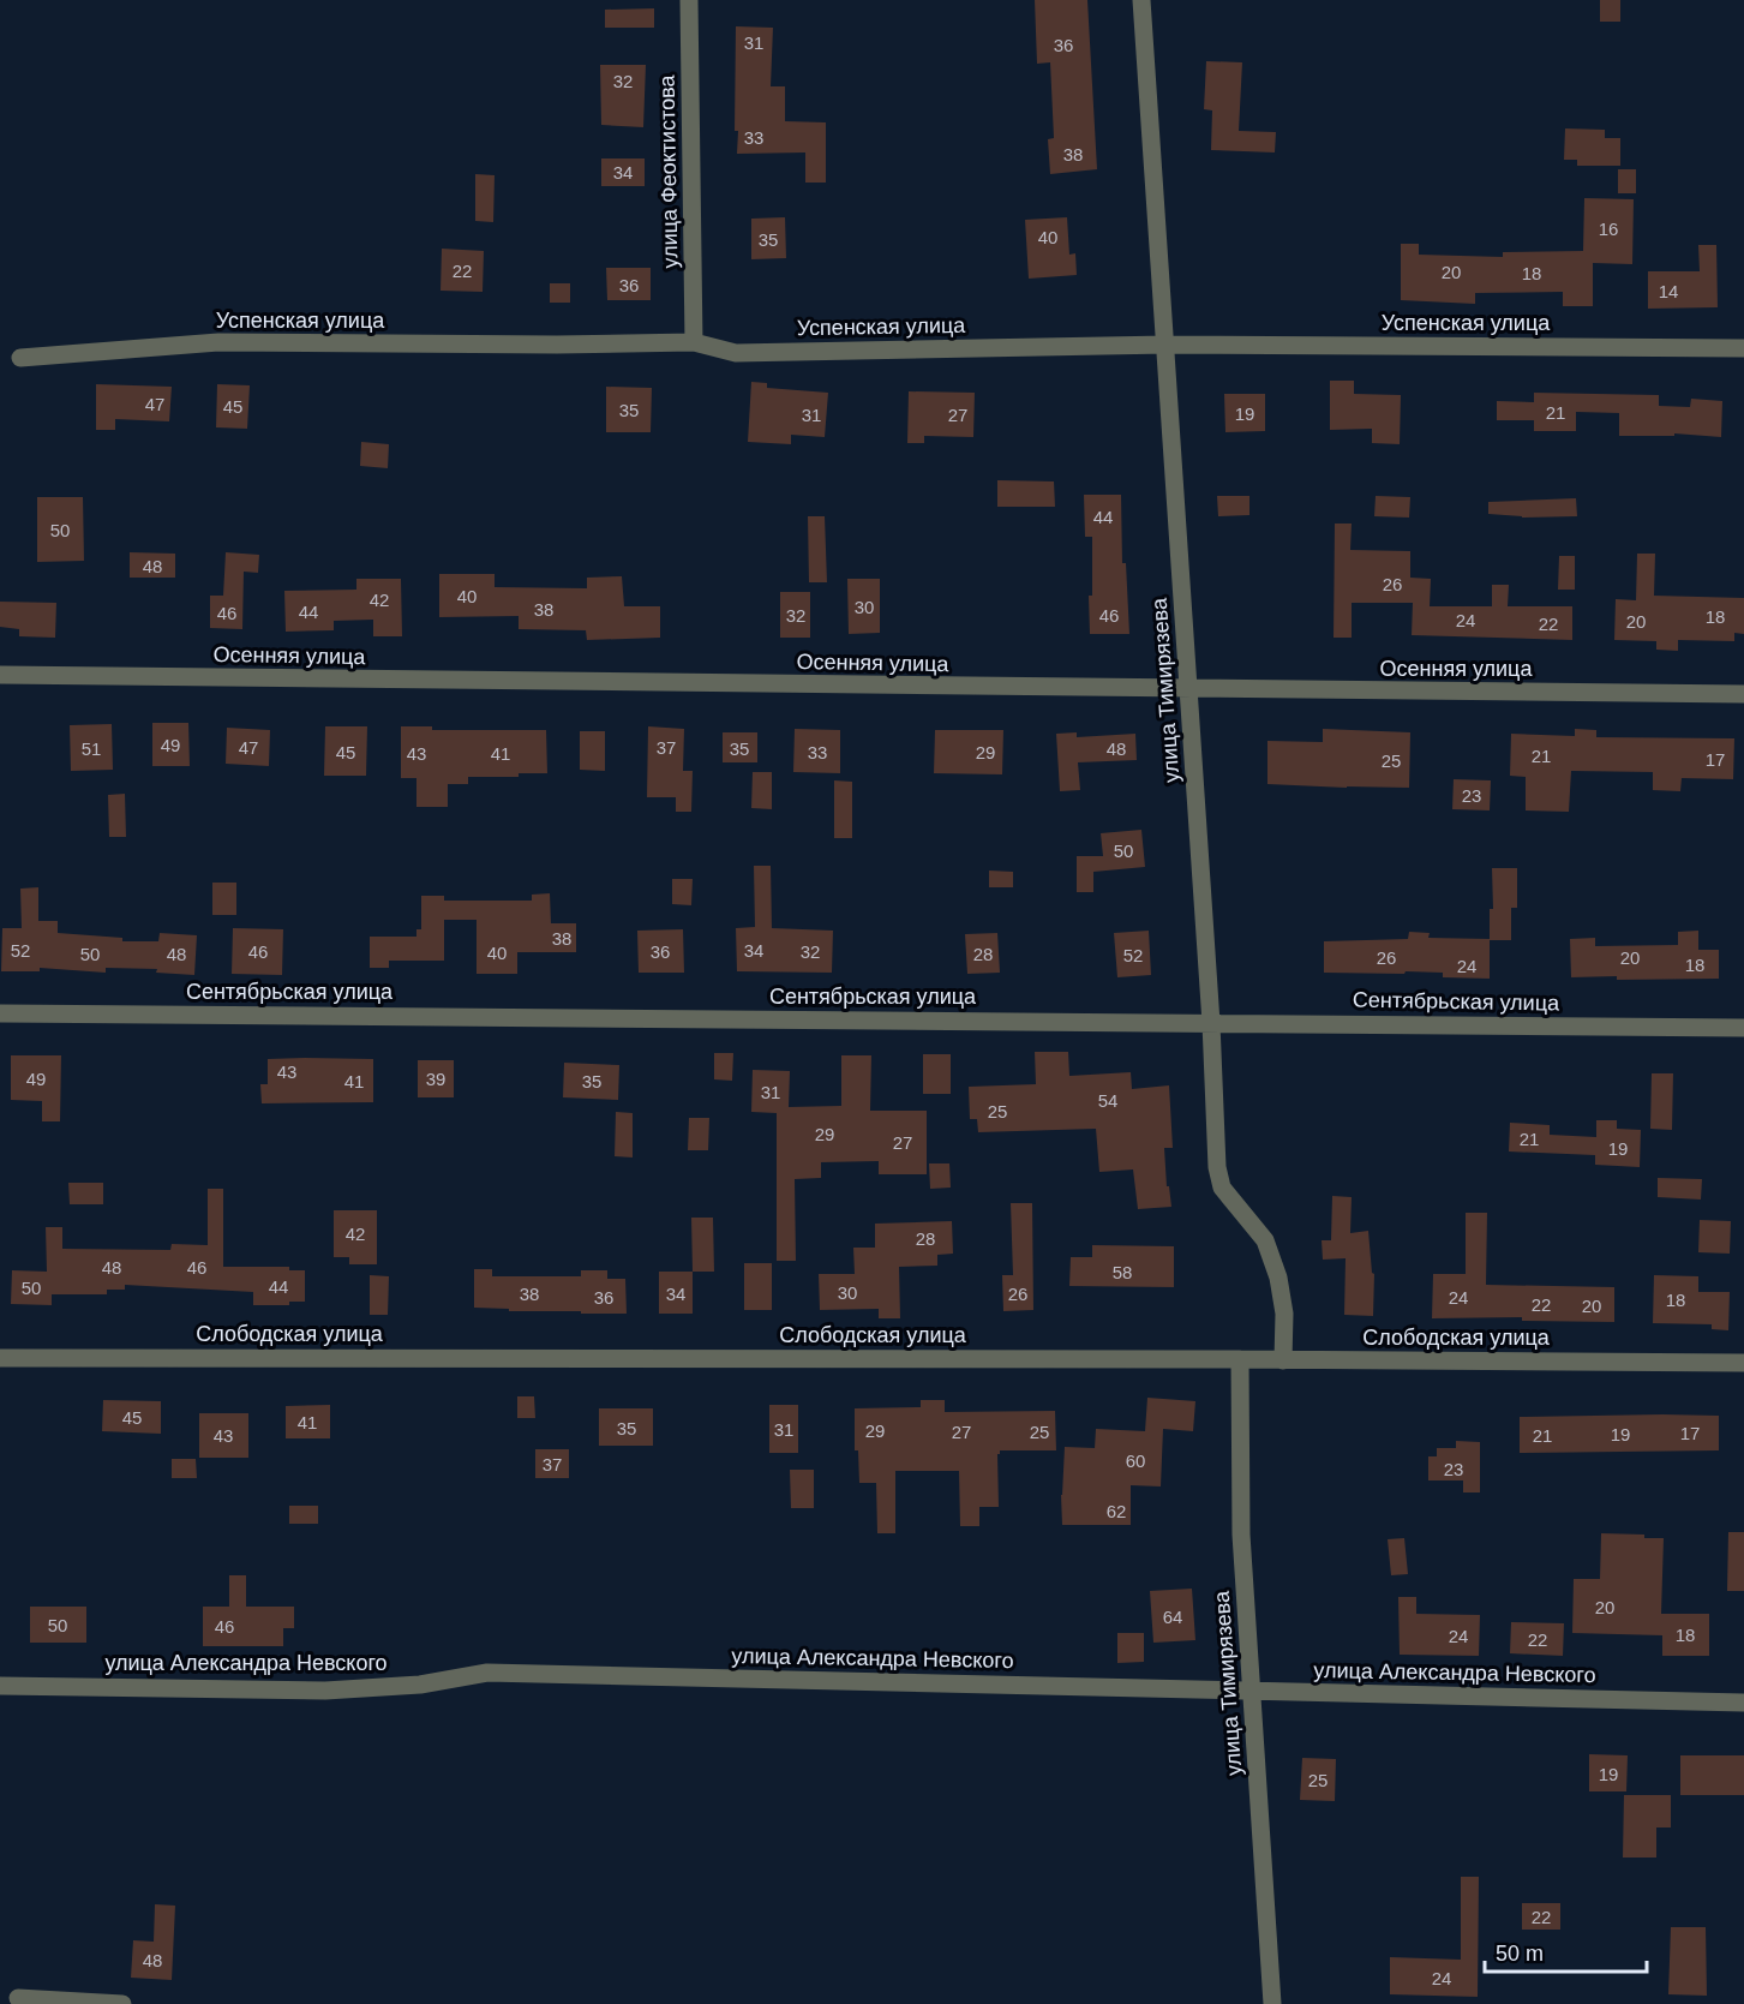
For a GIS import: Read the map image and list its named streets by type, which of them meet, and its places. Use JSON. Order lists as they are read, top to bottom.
{
  "streets": {
    "street": [
      "улица Феоктистова",
      "Успенская улица",
      "Осенняя улица",
      "улица Тимирязева",
      "Сентябрьская улица",
      "Слободская улица",
      "улица Александра Невского"
    ]
  },
  "crossings": [
    ["улица Феоктистова", "Успенская улица"],
    ["Успенская улица", "улица Тимирязева"],
    ["Осенняя улица", "улица Тимирязева"],
    ["улица Тимирязева", "Сентябрьская улица"],
    ["улица Тимирязева", "Слободская улица"],
    ["улица Тимирязева", "улица Александра Невского"]
  ],
  "house_numbers": [
    "31",
    "36",
    "32",
    "33",
    "38",
    "34",
    "16",
    "40",
    "35",
    "22",
    "20",
    "18",
    "36",
    "14",
    "47",
    "45",
    "35",
    "21",
    "19",
    "31",
    "27",
    "44",
    "50",
    "48",
    "26",
    "40",
    "42",
    "30",
    "38",
    "44",
    "46",
    "32",
    "46",
    "18",
    "24",
    "20",
    "22",
    "49",
    "47",
    "37",
    "51",
    "35",
    "48",
    "45",
    "33",
    "29",
    "43",
    "41",
    "21",
    "17",
    "25",
    "23",
    "50",
    "38",
    "52",
    "34",
    "46",
    "36",
    "32",
    "40",
    "50",
    "48",
    "28",
    "52",
    "26",
    "20",
    "18",
    "24",
    "43",
    "49",
    "39",
    "41",
    "35",
    "31",
    "54",
    "25",
    "29",
    "21",
    "27",
    "19",
    "42",
    "28",
    "48",
    "46",
    "58",
    "44",
    "50",
    "30",
    "38",
    "34",
    "26",
    "36",
    "24",
    "18",
    "22",
    "20",
    "45",
    "41",
    "35",
    "31",
    "29",
    "27",
    "25",
    "17",
    "19",
    "43",
    "21",
    "60",
    "37",
    "23",
    "62",
    "20",
    "64",
    "50",
    "46",
    "18",
    "24",
    "22",
    "19",
    "25",
    "22",
    "48",
    "24"
  ],
  "scale_bar": "50 m"
}
